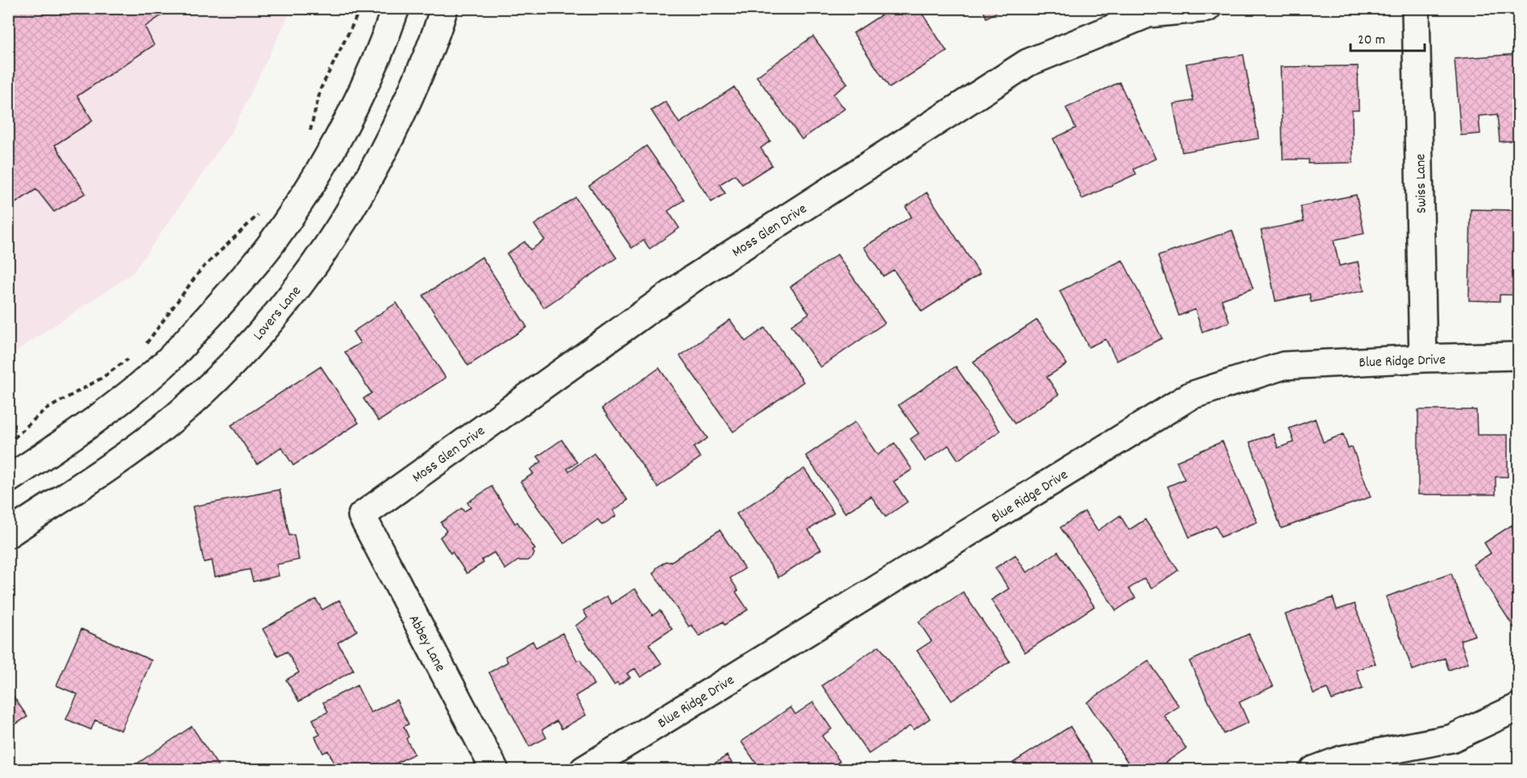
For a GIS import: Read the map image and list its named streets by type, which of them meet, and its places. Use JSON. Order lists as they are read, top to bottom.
{
  "streets": {
    "street": [
      "Swiss Lane",
      "Moss Glen Drive",
      "Lovers Lane",
      "Blue Ridge Drive",
      "Abbey Lane"
    ]
  },
  "crossings": [
    ["Swiss Lane", "Blue Ridge Drive"],
    ["Moss Glen Drive", "Abbey Lane"]
  ],
  "scale_bar": "20 m"
}
